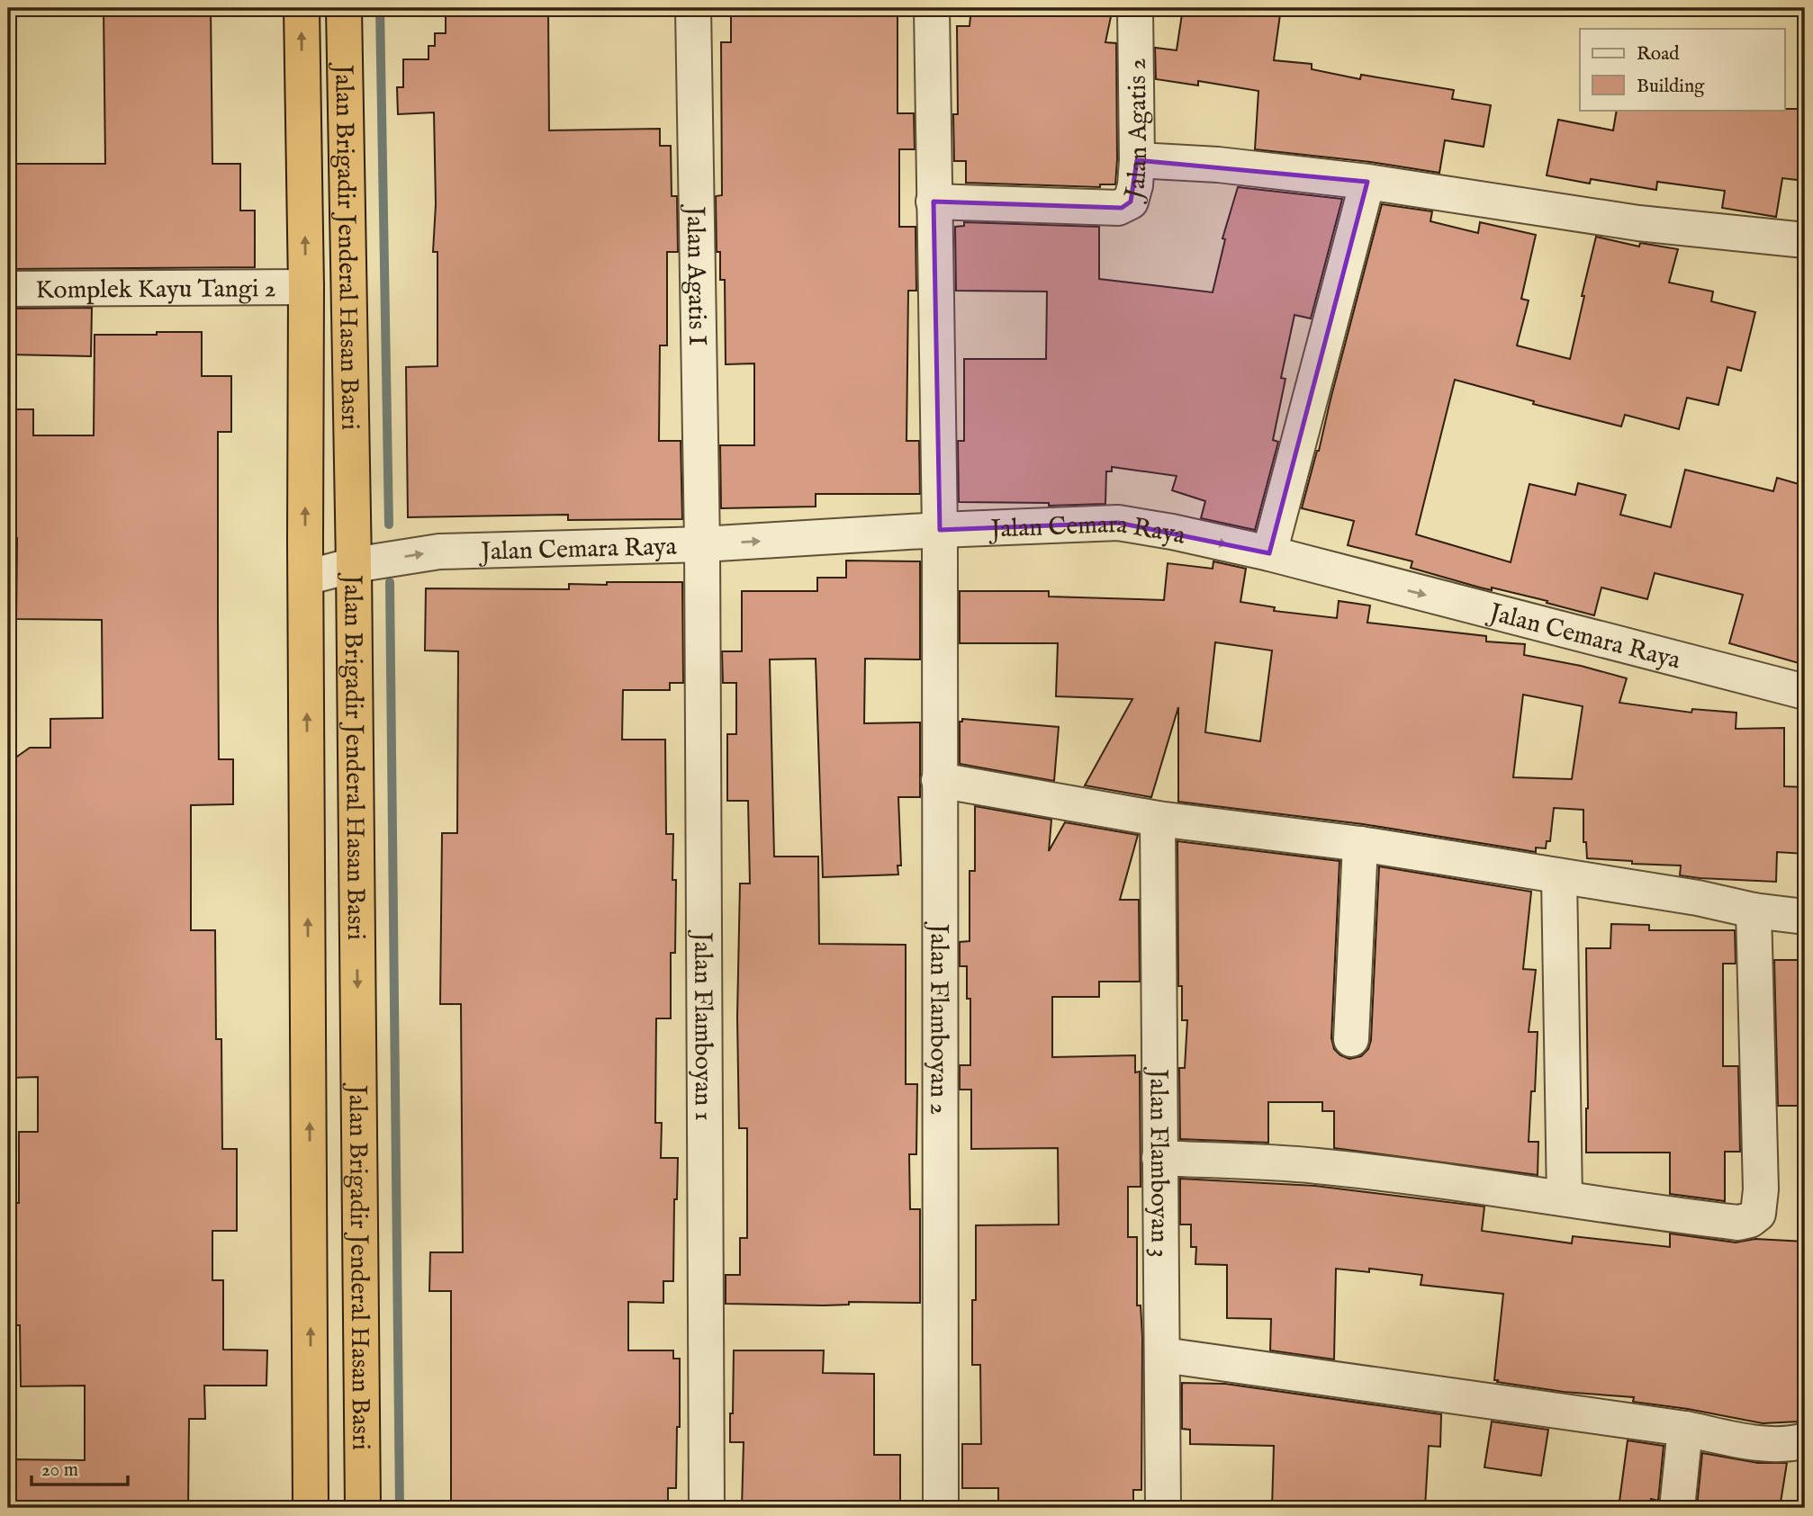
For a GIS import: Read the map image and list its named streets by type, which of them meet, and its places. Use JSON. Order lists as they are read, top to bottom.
{
  "streets": {
    "highway": ["Jalan Brigadir Jenderal Hasan Basri"],
    "street": [
      "Jalan Agatis 2",
      "Jalan Agatis I",
      "Komplek Kayu Tangi 2",
      "Jalan Cemara Raya",
      "Jalan Flamboyan 2",
      "Jalan Flamboyan 1",
      "Jalan Flamboyan 3"
    ]
  },
  "crossings": [
    ["Jalan Agatis 2", "Jalan Flamboyan 2"],
    ["Jalan Brigadir Jenderal Hasan Basri", "Komplek Kayu Tangi 2"],
    ["Jalan Brigadir Jenderal Hasan Basri", "Jalan Cemara Raya"],
    ["Jalan Agatis I", "Jalan Cemara Raya"],
    ["Jalan Agatis I", "Jalan Flamboyan 1"],
    ["Jalan Cemara Raya", "Jalan Flamboyan 2"],
    ["Jalan Cemara Raya", "Jalan Flamboyan 1"]
  ],
  "legend": ["Road", "Building"],
  "scale_bar": "20 m"
}
